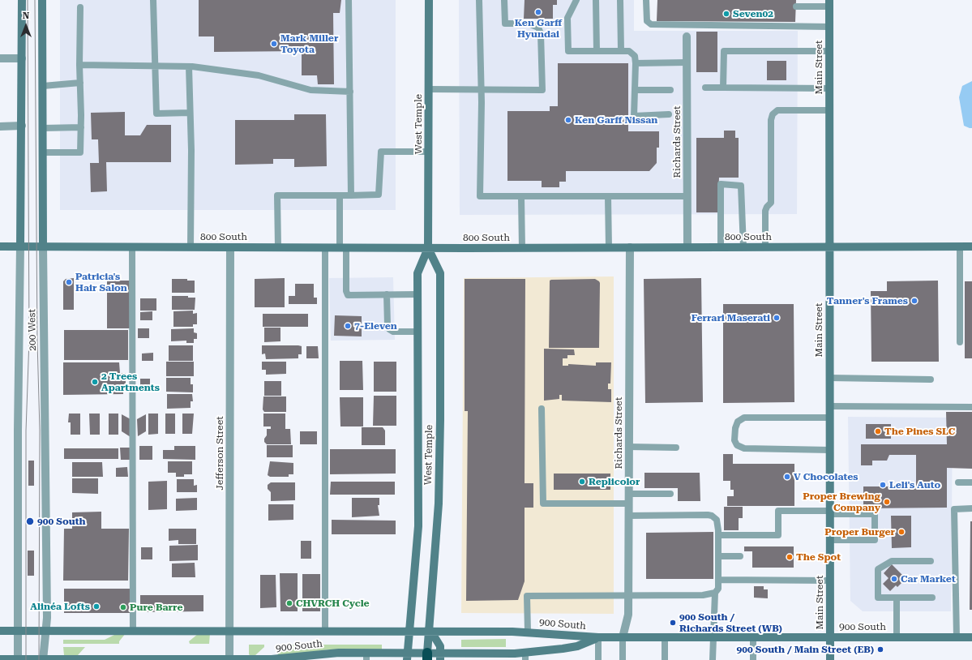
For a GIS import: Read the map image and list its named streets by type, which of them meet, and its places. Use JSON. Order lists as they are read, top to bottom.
{
  "streets": {
    "street": [
      "Main Street",
      "West Temple",
      "Richards Street",
      "800 South",
      "200 West",
      "Jefferson Street",
      "900 South"
    ]
  },
  "crossings": [
    ["Main Street", "800 South"],
    ["Main Street", "900 South"],
    ["West Temple", "800 South"],
    ["West Temple", "900 South"],
    ["Richards Street", "800 South"],
    ["Richards Street", "900 South"],
    ["800 South", "200 West"],
    ["800 South", "Jefferson Street"],
    ["200 West", "900 South"],
    ["Jefferson Street", "900 South"]
  ],
  "places": [
    "Ken Garff Hyundai",
    "Seven02",
    "Mark Miller Toyota",
    "Ken Garff Nissan",
    "Patricia's Hair Salon",
    "Tanner's Frames",
    "Ferrari Maserati",
    "7-Eleven",
    "2 Trees Apartments",
    "The Pines SLC",
    "V Chocolates",
    "Replicolor",
    "Leli's Auto",
    "Proper Brewing Company",
    "900 South",
    "Proper Burger",
    "The Spot",
    "Car Market",
    "CHVRCH Cycle",
    "Alinéa Lofts",
    "Pure Barre",
    "900 South / Richards Street (WB)",
    "900 South / Main Street (EB)"
  ],
  "north": "top"
}
